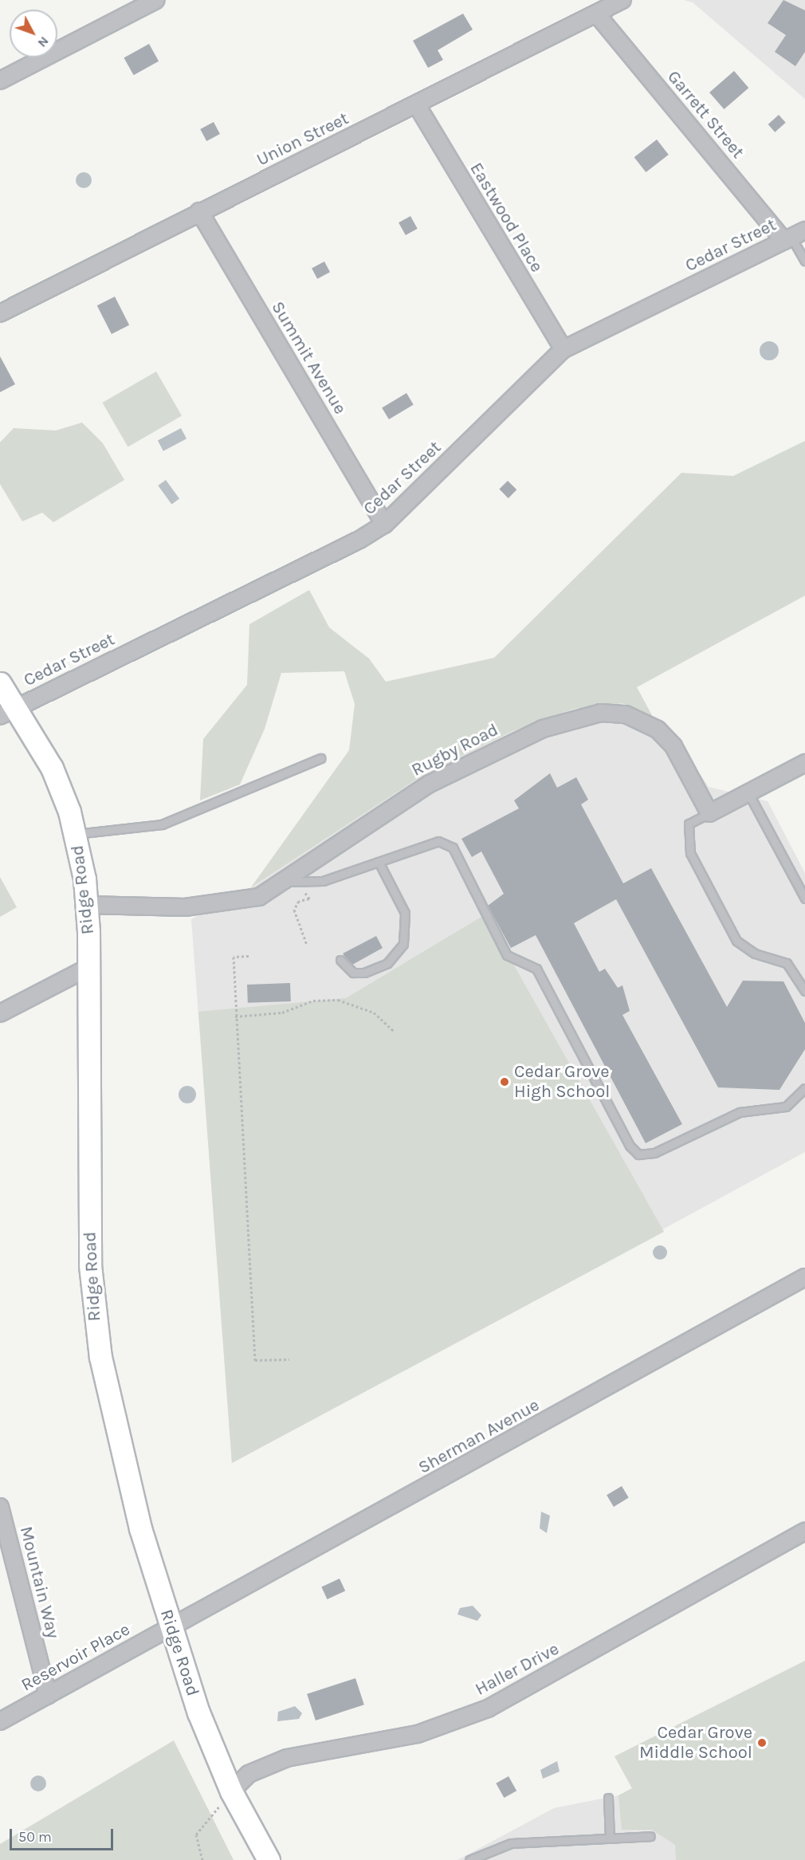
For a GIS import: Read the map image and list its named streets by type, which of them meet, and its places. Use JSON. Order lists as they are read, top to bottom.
{
  "streets": {
    "main road": ["Ridge Road"],
    "street": [
      "Garrett Street",
      "Union Street",
      "Eastwood Place",
      "Cedar Street",
      "Summit Avenue",
      "Rugby Road",
      "Sherman Avenue",
      "Mountain Way",
      "Reservoir Place",
      "Haller Drive"
    ]
  },
  "crossings": [
    ["Garrett Street", "Union Street"],
    ["Garrett Street", "Cedar Street"],
    ["Union Street", "Eastwood Place"],
    ["Union Street", "Summit Avenue"],
    ["Eastwood Place", "Cedar Street"],
    ["Cedar Street", "Summit Avenue"],
    ["Cedar Street", "Ridge Road"],
    ["Rugby Road", "Ridge Road"],
    ["Ridge Road", "Sherman Avenue"],
    ["Ridge Road", "Reservoir Place"],
    ["Ridge Road", "Haller Drive"],
    ["Sherman Avenue", "Reservoir Place"],
    ["Mountain Way", "Reservoir Place"]
  ],
  "places": ["Cedar Grove High School", "Cedar Grove Middle School"],
  "scale_bar": "50 m",
  "north": "bottom right"
}
